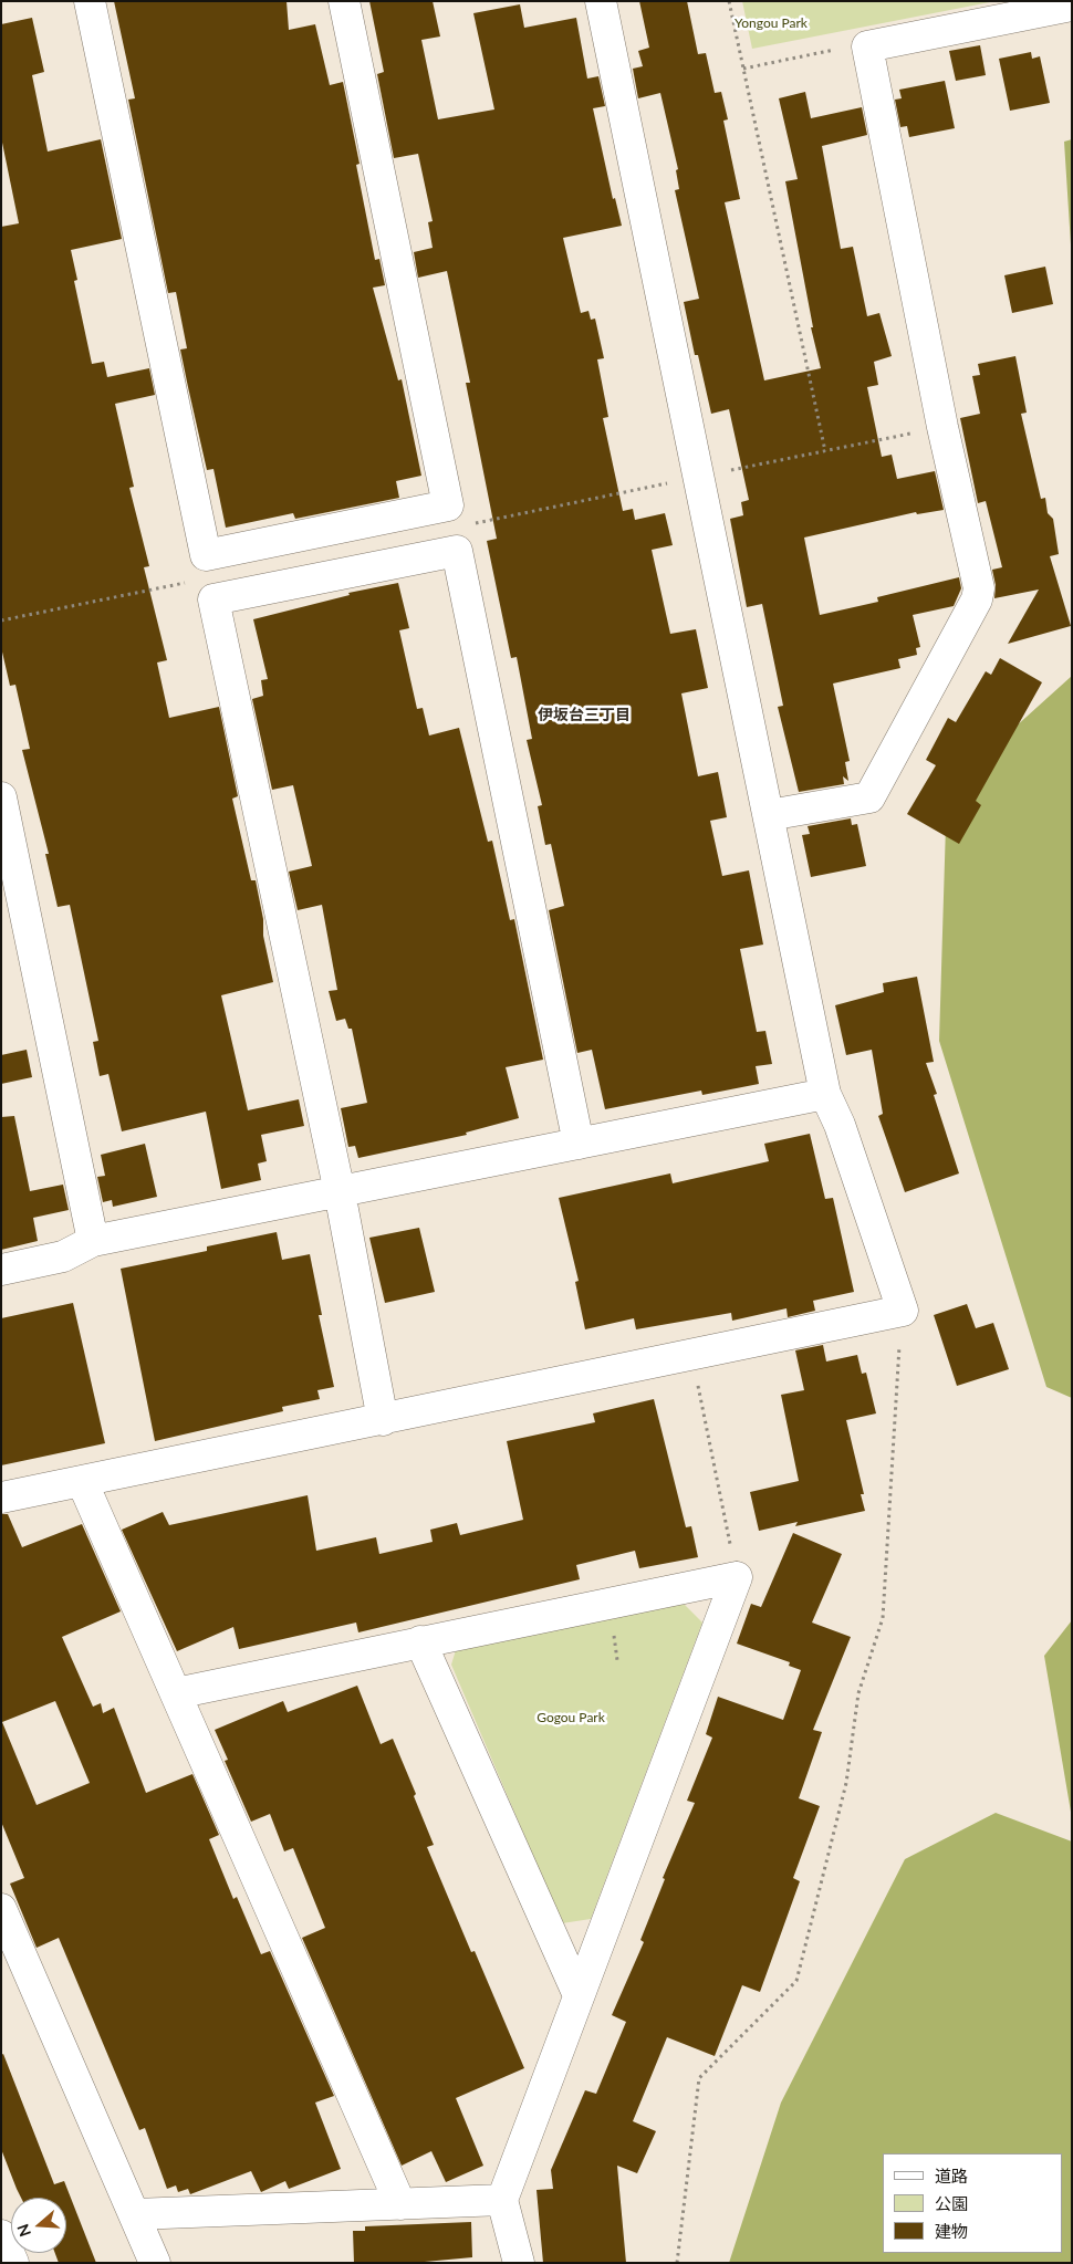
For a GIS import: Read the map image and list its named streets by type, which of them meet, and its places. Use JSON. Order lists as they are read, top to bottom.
{
  "districts": ["伊坂台三丁目"],
  "parks": ["Yongou Park", "Gogou Park"],
  "legend": ["道路", "公園", "建物"],
  "north": "left"
}
